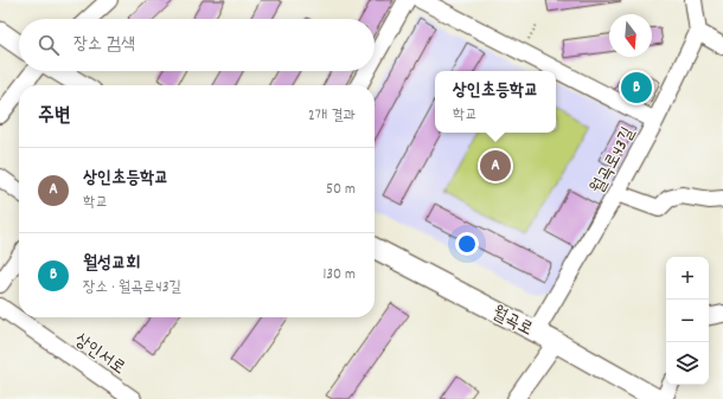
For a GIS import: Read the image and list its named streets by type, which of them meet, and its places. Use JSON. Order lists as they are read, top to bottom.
{
  "streets": {
    "main road": ["월곡로"],
    "street": ["월곡로43길", "상인서로"]
  },
  "crossings": [
    ["월곡로43길", "월곡로"]
  ],
  "north": "bottom",
  "page": {
    "search": "장소 검색",
    "pins": ["B", "A"],
    "popup": ["상인초등학교", "학교"],
    "heading": ["주변", "2개 결과"],
    "list": [
      {
        "mark": "A",
        "name": "상인초등학교",
        "note": "학교",
        "value": "50 m"
      },
      {
        "mark": "B",
        "name": "월성교회",
        "note": "장소 · 월곡로43길",
        "value": "130 m"
      }
    ],
    "map_buttons": ["+", "−"]
  }
}
